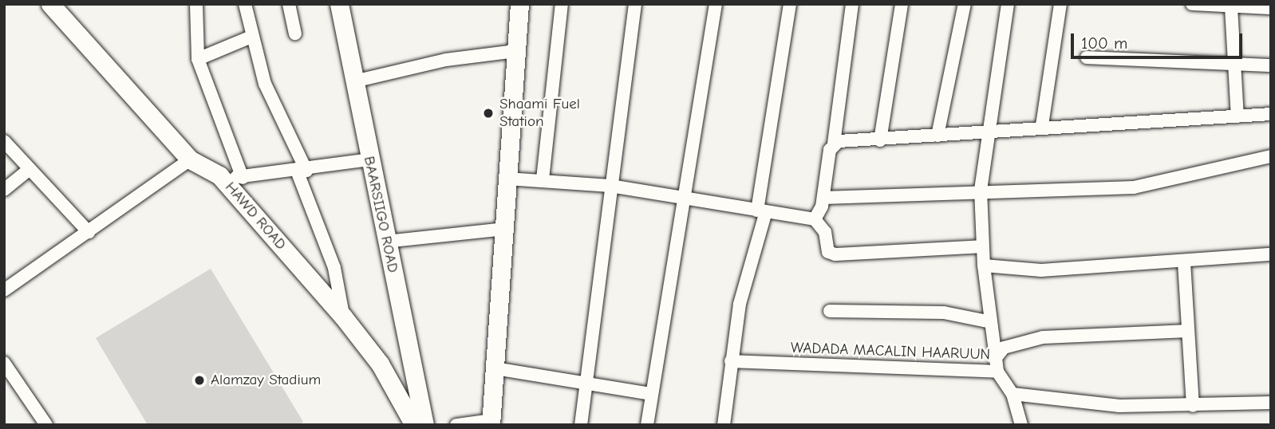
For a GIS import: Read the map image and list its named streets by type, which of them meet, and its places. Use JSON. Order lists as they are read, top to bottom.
{
  "streets": {
    "street": ["BAARSIIGO ROAD", "HAWD ROAD", "WADADA MACALIN HAARUUN"]
  },
  "places": ["Shaami Fuel Station", "Alamzay Stadium"],
  "scale_bar": "100 m"
}
